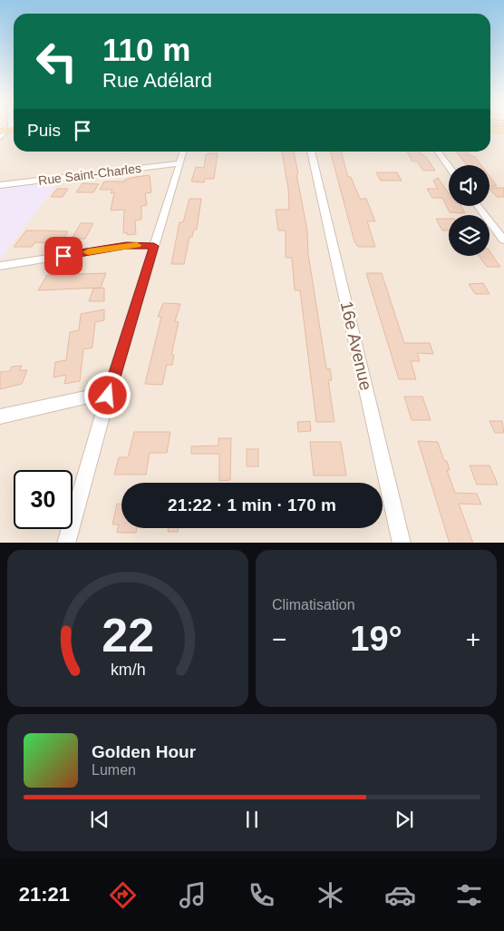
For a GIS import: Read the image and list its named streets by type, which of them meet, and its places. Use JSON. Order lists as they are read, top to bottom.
{
  "streets": {
    "street": ["Rue Saint-Charles", "16e Avenue"]
  },
  "page": {
    "turn": ["110 m", "Rue Adélard"],
    "then": "Puis",
    "limit": "30",
    "trip": "21:22 · 1 min · 170 m",
    "tile": "Climatisation",
    "heat": ["−", "19°", "+"],
    "song": ["Golden Hour", "Lumen"],
    "tabs": "21:21",
    "gauge": ["22", "km/h"]
  }
}
